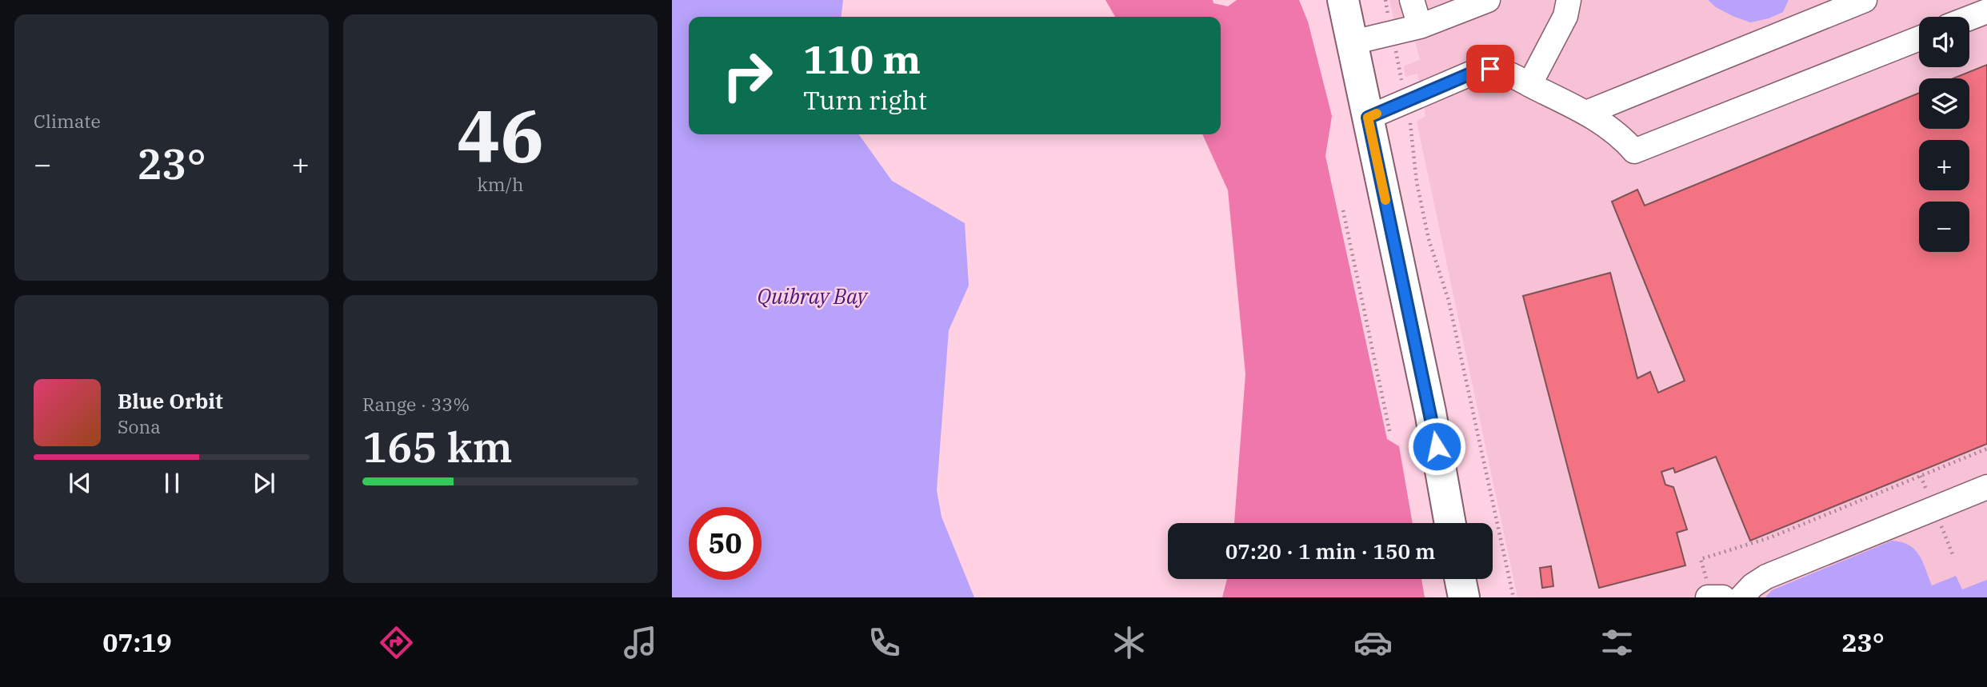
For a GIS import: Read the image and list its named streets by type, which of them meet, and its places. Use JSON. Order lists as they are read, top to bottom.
{
  "water": ["Quibray Bay"],
  "page": {
    "tile": [
      "Climate",
      ["46", "km/h"],
      ["Range · 33%", "165 km"]
    ],
    "map_buttons": ["+", "−"],
    "turn": ["110 m", "Turn right"],
    "heat": ["−", "23°", "+"],
    "song": ["Blue Orbit", "Sona"],
    "limit": "50",
    "trip": "07:20 · 1 min · 150 m",
    "tabs": ["07:19", "23°"]
  }
}
